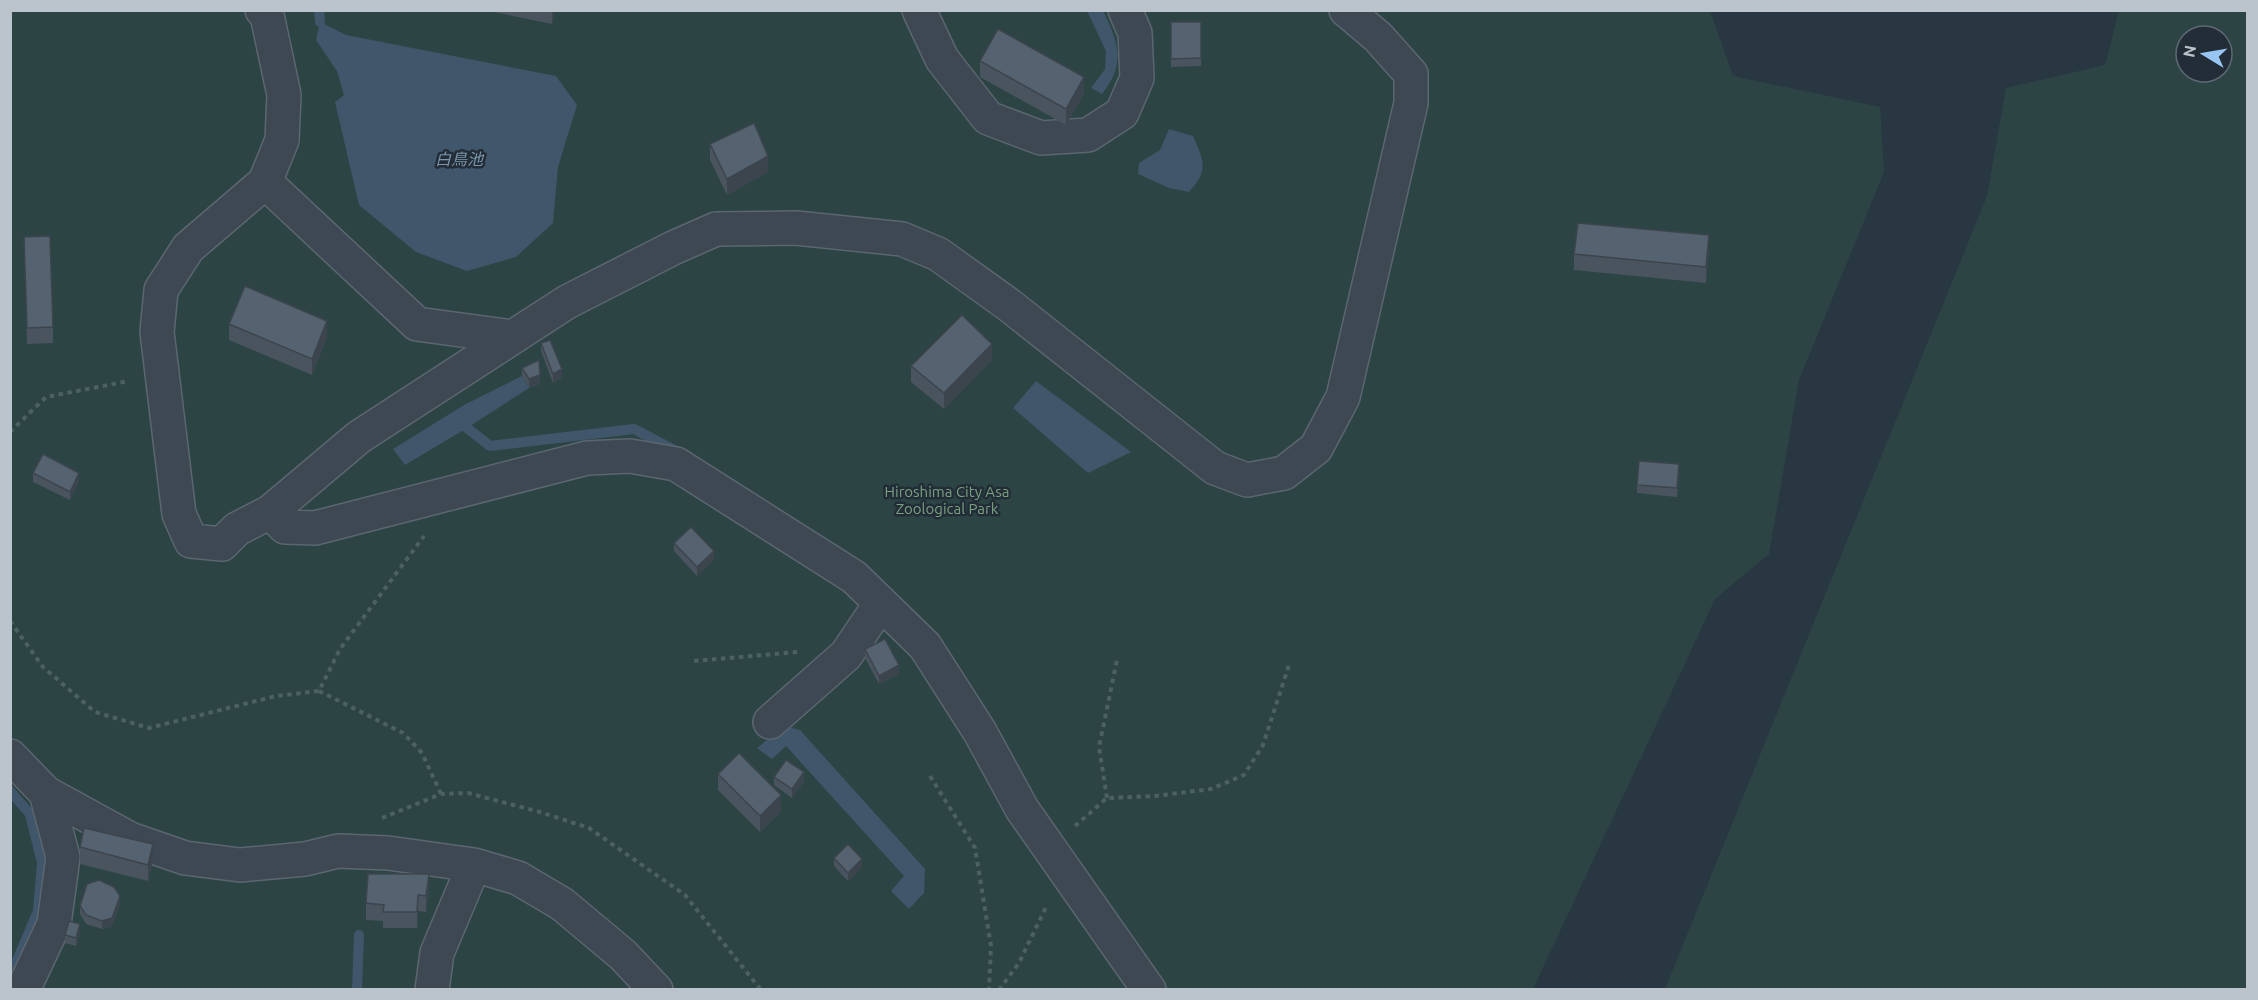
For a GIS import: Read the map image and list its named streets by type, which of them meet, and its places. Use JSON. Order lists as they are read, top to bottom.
{
  "water": ["白鳥池"],
  "parks": ["Hiroshima City Asa Zoological Park"],
  "north": "left"
}
